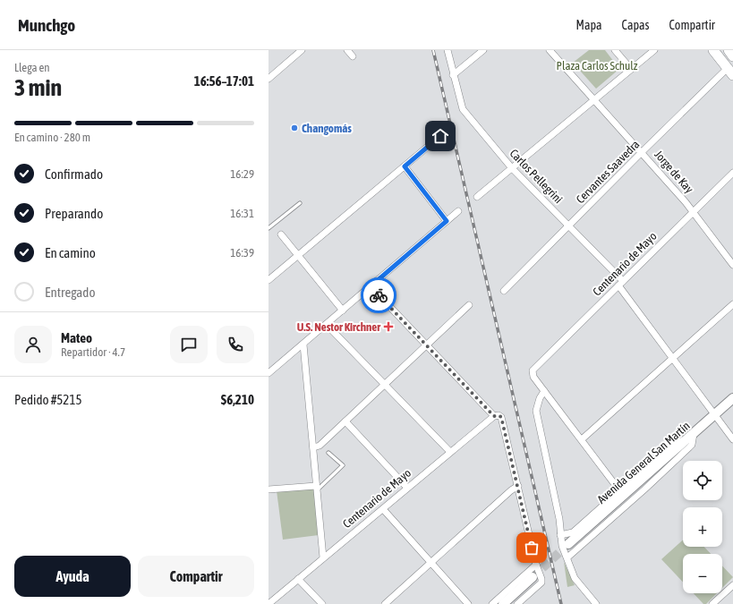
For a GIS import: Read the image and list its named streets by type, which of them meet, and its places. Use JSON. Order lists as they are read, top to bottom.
{
  "streets": {
    "main road": ["Avenida General San Martín"],
    "street": [
      "Cervantes Saavedra",
      "Jorge de Kay",
      "Carlos Pellegrini",
      "Centenario de Mayo"
    ]
  },
  "crossings": [
    ["Cervantes Saavedra", "Jorge de Kay"],
    ["Cervantes Saavedra", "Carlos Pellegrini"],
    ["Jorge de Kay", "Centenario de Mayo"],
    ["Carlos Pellegrini", "Centenario de Mayo"],
    ["Carlos Pellegrini", "Avenida General San Martín"]
  ],
  "parks": ["Plaza Carlos Schulz"],
  "places": {
    "other": ["Changomás"],
    "health": ["U.S. Nestor Kirchner"]
  },
  "page": {
    "header": "Munchgo",
    "nav": ["Mapa", "Capas", "Compartir"],
    "heading": ["3 min", "Llega en", "16:56–17:01"],
    "panel": [
      "Mateo",
      "Repartidor · 4.7",
      "Pedido #5215",
      "$6,210"
    ],
    "bar": "En camino · 280 m",
    "list": [
      ["Confirmado", "16:29"],
      ["Preparando", "16:31"],
      ["En camino", "16:39"],
      "Entregado"
    ],
    "map_buttons": ["+", "−"],
    "buttons": ["Ayuda", "Compartir"]
  }
}
